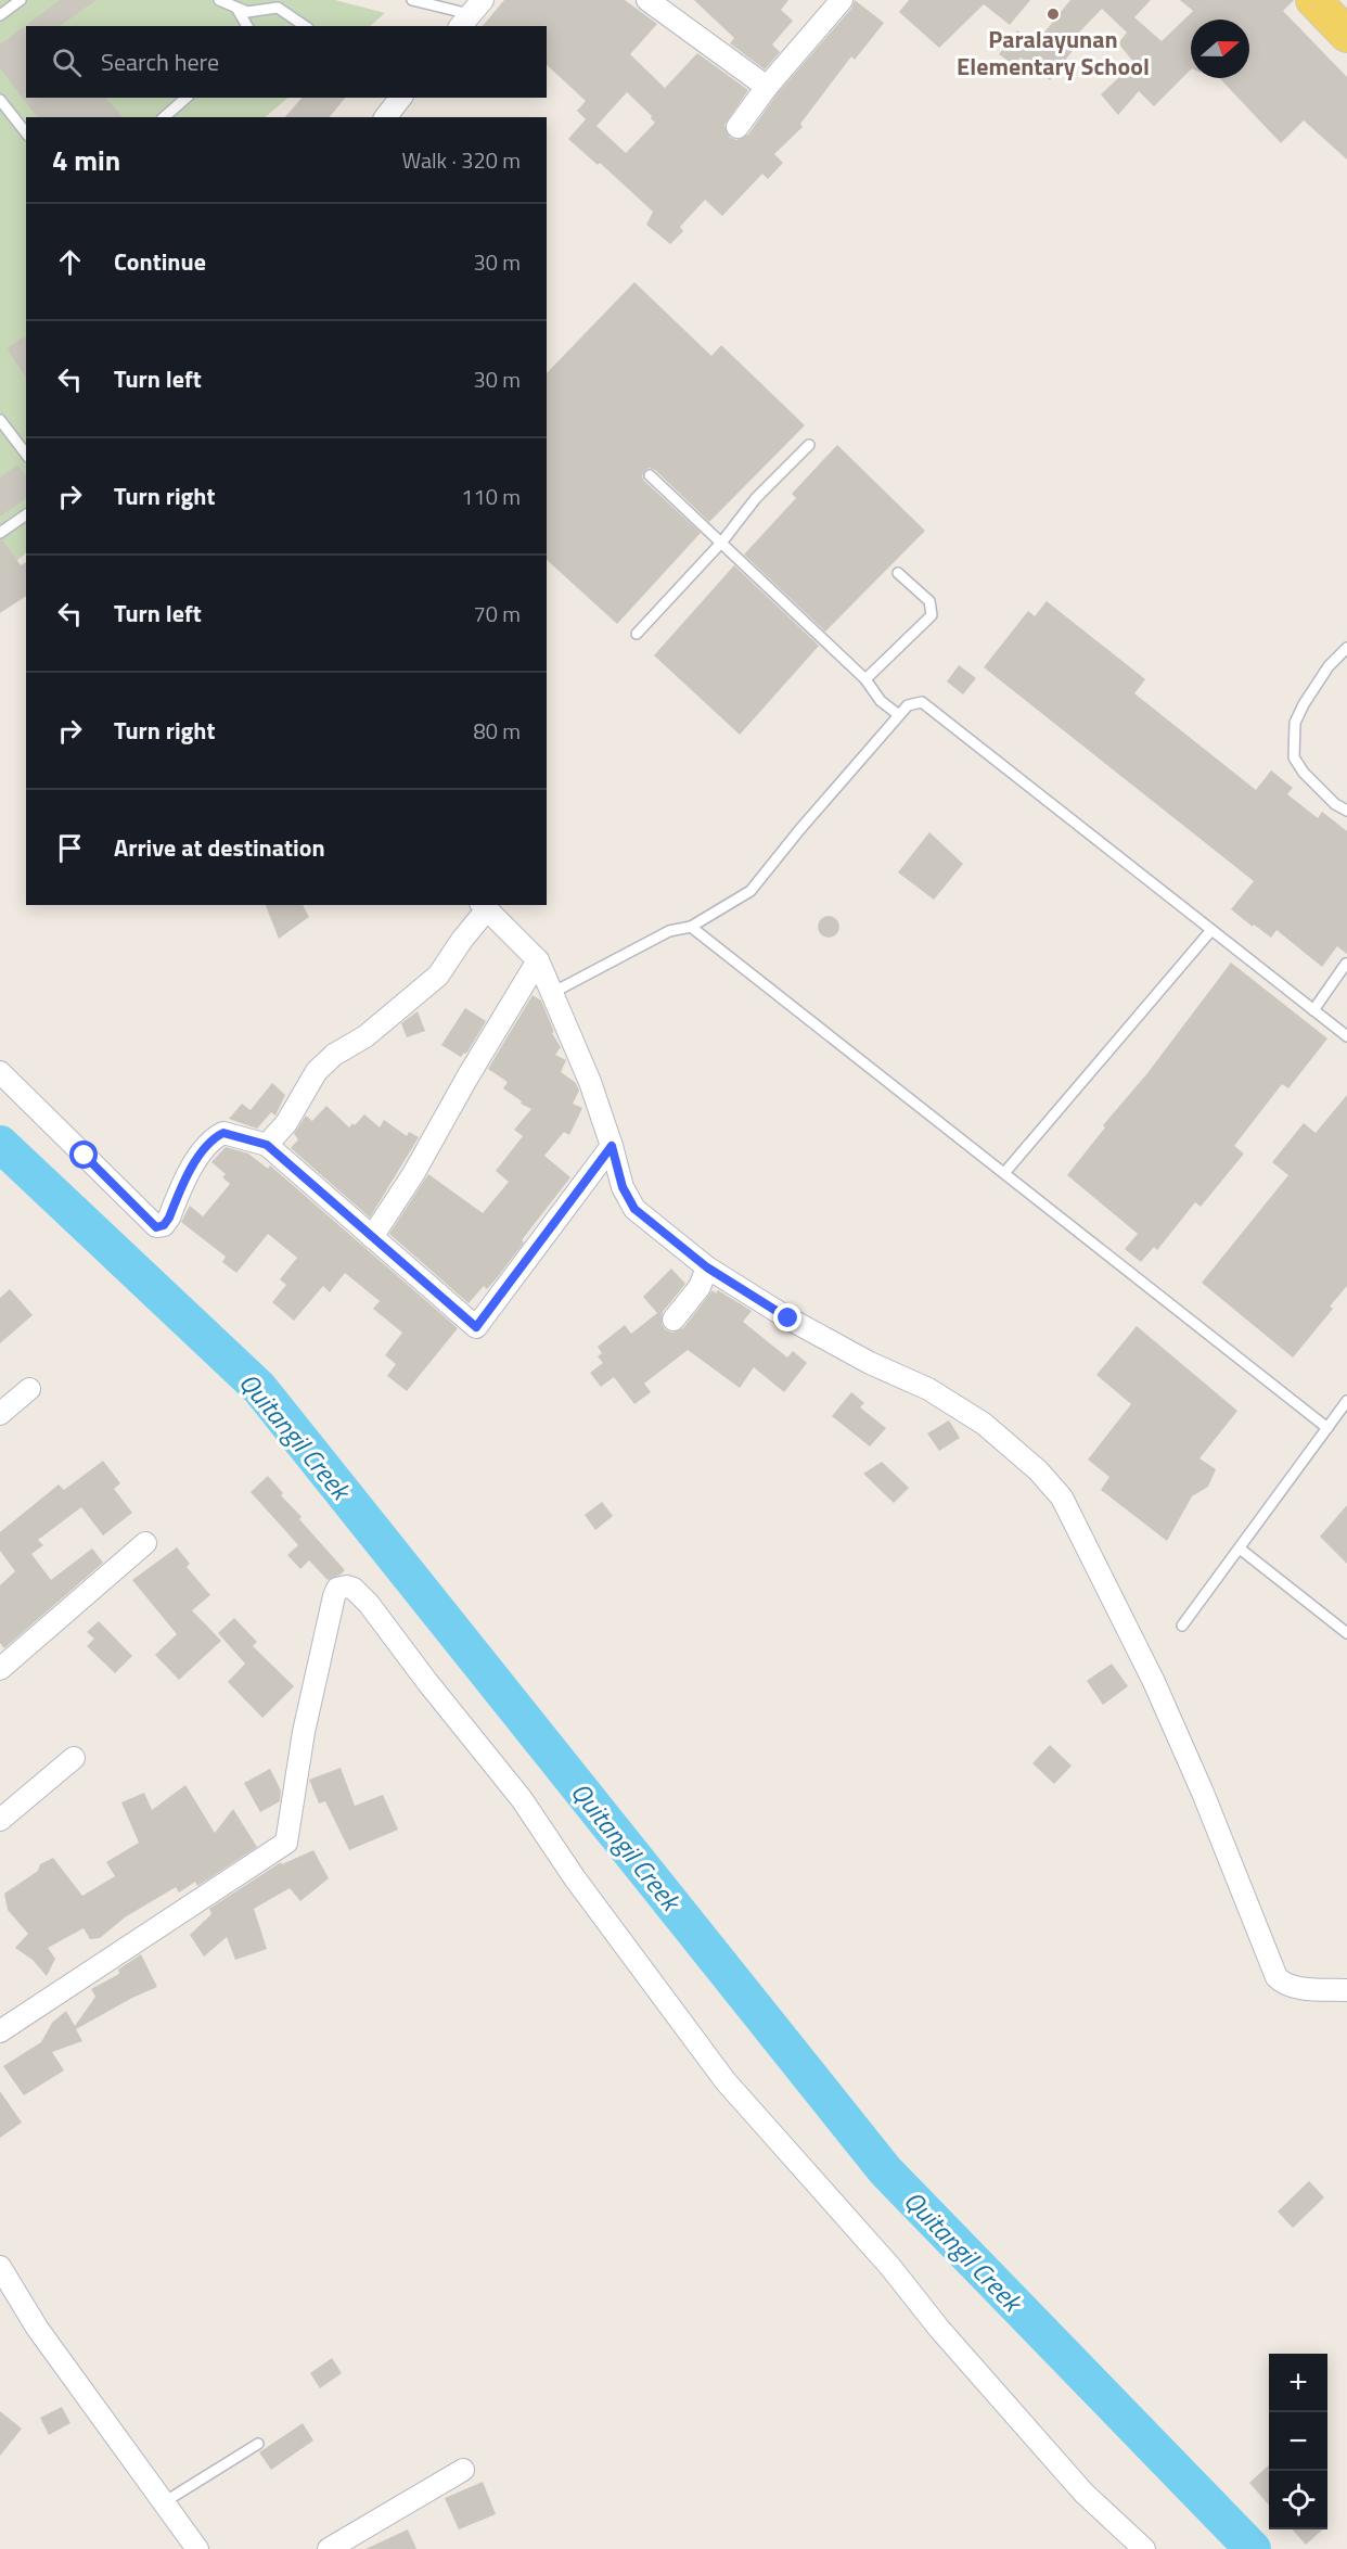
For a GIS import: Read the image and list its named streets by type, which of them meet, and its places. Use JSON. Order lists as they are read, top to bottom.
{
  "water": ["Quitangil Creek"],
  "places": ["Paralayunan Elementary School"],
  "north": "right",
  "page": {
    "search": "Search here",
    "heading": ["4 min", "Walk · 320 m"],
    "list": [
      ["Continue", "30 m"],
      ["Turn left", "30 m"],
      ["Turn right", "110 m"],
      ["Turn left", "70 m"],
      ["Turn right", "80 m"],
      "Arrive at destination"
    ],
    "map_buttons": ["+", "−"]
  }
}
